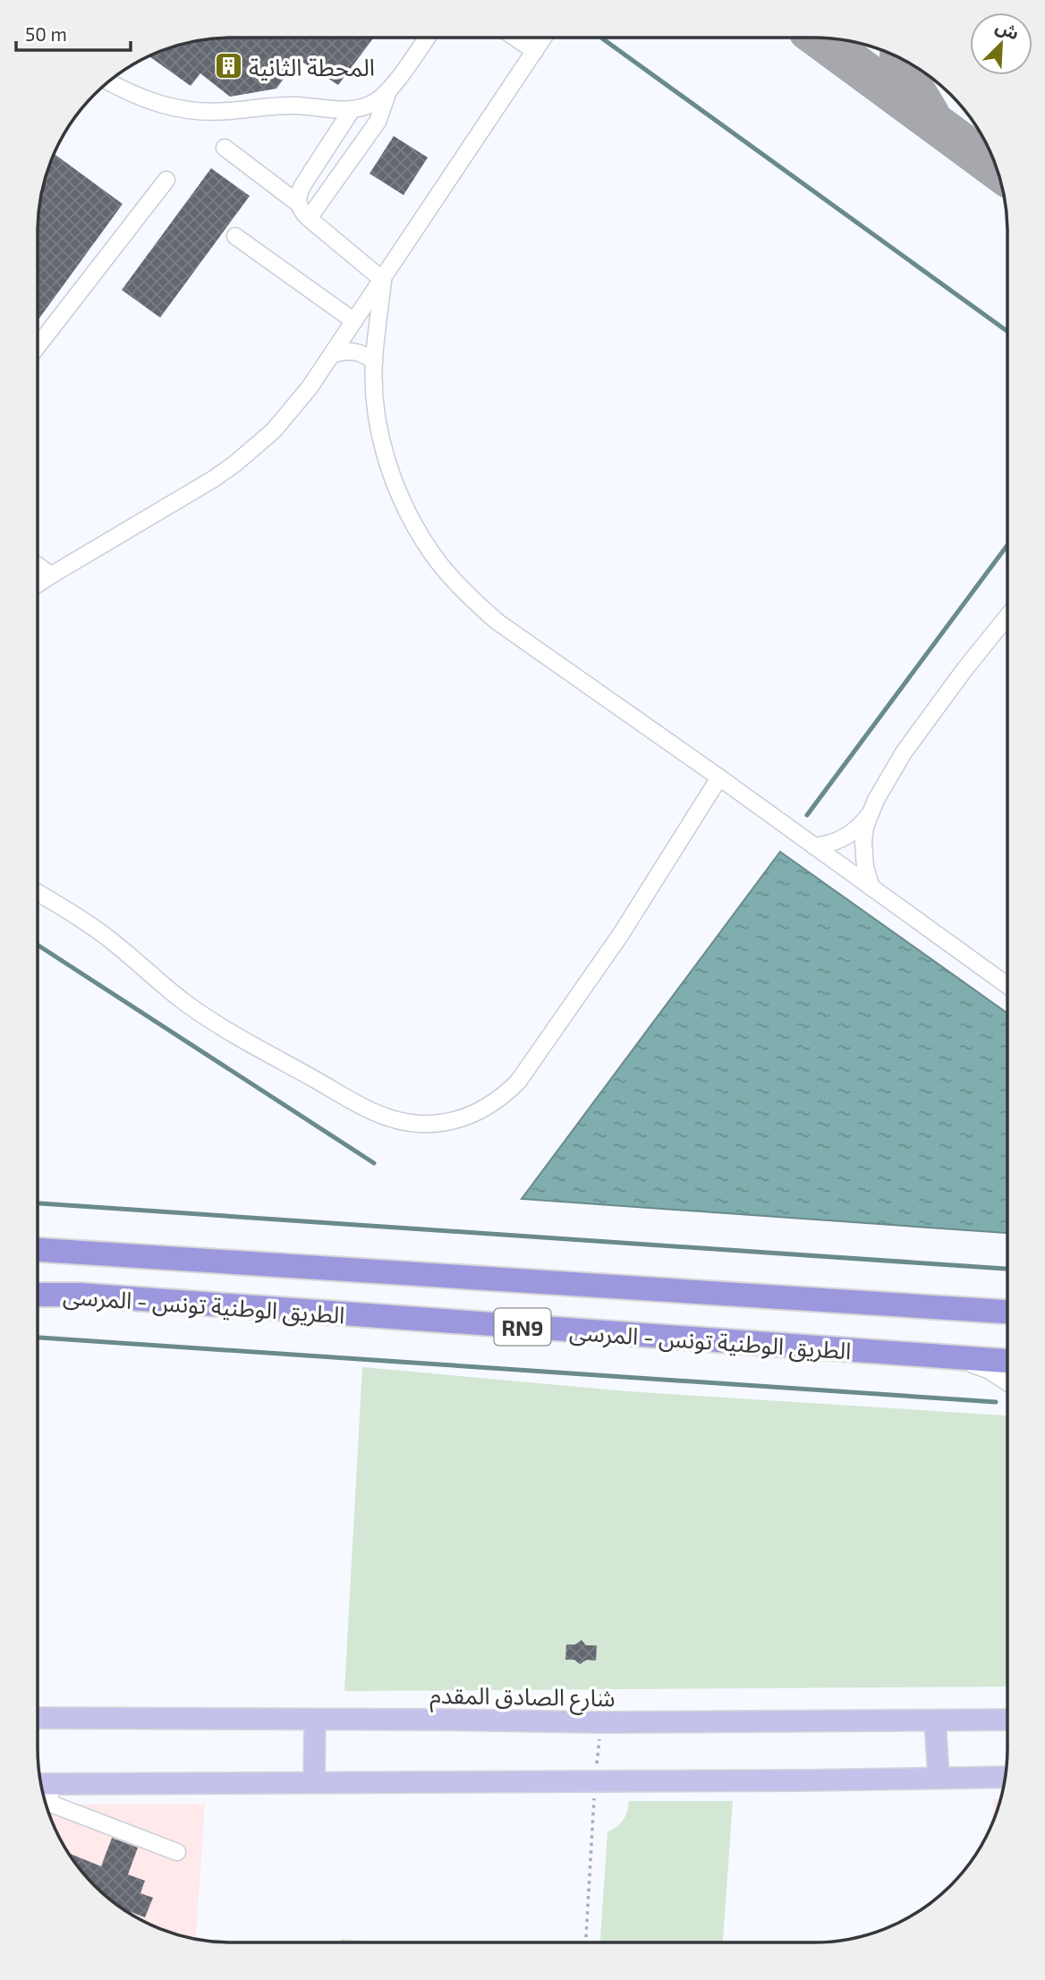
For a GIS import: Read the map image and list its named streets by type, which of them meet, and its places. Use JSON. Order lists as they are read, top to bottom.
{
  "streets": {
    "highway": ["الطريق الوطنية تونس - المرسى", "RN9"],
    "main road": ["شارع الصادق المقدم"]
  },
  "places": {
    "building": ["المحطة الثانية"]
  },
  "scale_bar": "50 m",
  "north": "top right"
}
